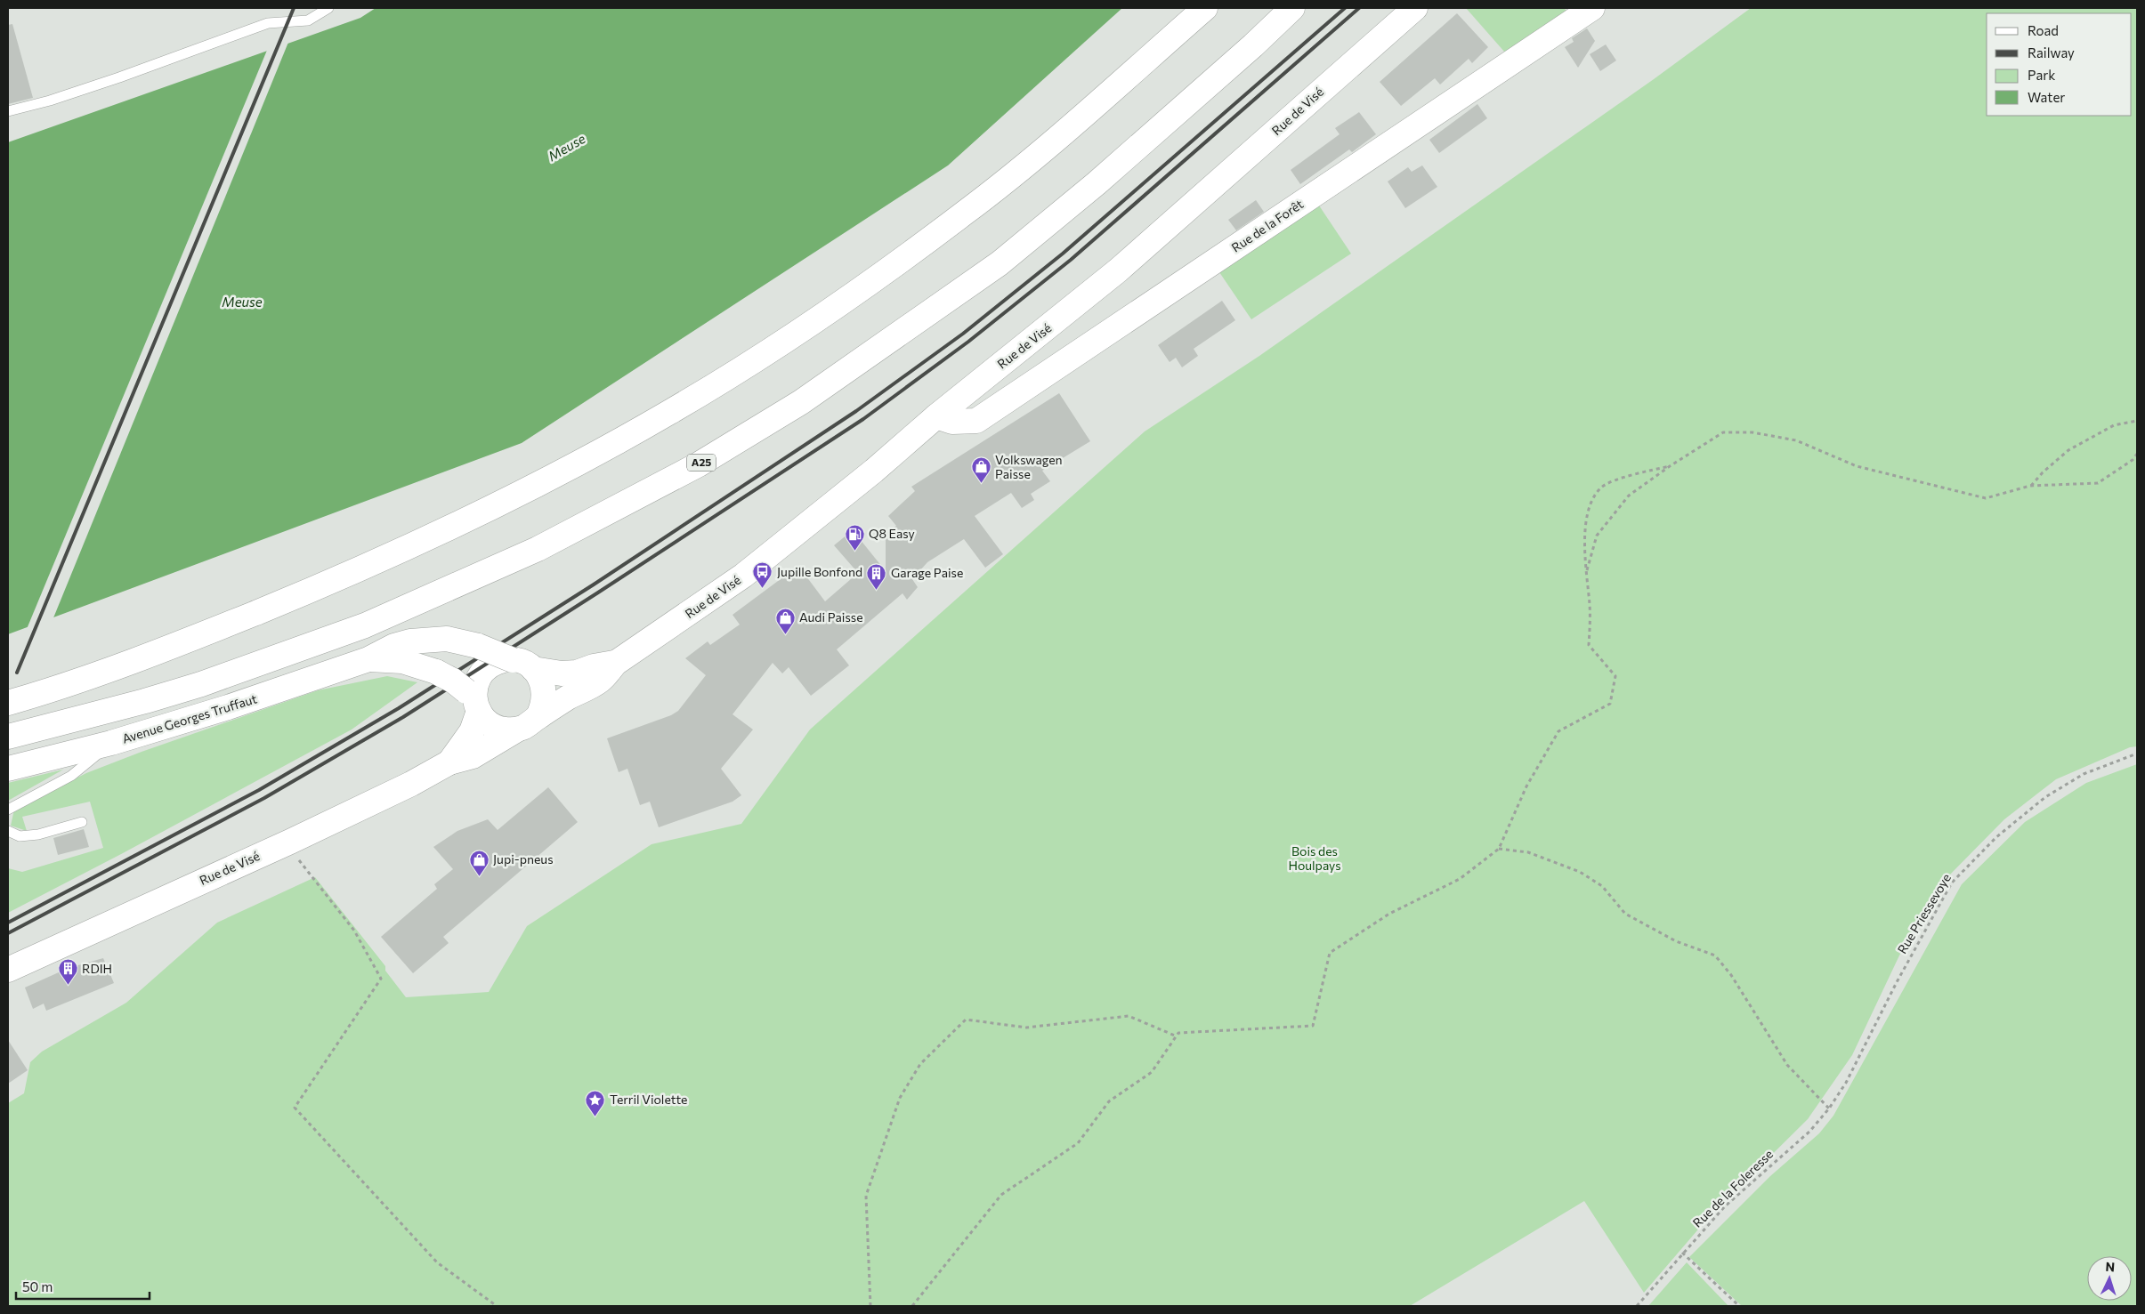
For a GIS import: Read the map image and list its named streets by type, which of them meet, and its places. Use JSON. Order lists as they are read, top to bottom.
{
  "streets": {
    "main road": [
      "Rue de Visé",
      "Rue de la Forêt",
      "A25",
      "Avenue Georges Truffaut"
    ],
    "path": ["Rue Priessevoye", "Rue de la Foleresse"]
  },
  "crossings": [
    ["Rue de Visé", "Rue de la Forêt"],
    ["Rue de Visé", "Avenue Georges Truffaut"],
    ["Rue Priessevoye", "Rue de la Foleresse"]
  ],
  "water": ["Meuse"],
  "parks": ["Bois des Houlpays"],
  "places": {
    "shop": ["Volkswagen Paisse", "Audi Paisse", "Jupi-pneus"],
    "fuel station": ["Q8 Easy"],
    "bus stop": ["Jupille Bonfond"],
    "building": ["Garage Paise", "RDIH"],
    "place": ["Terril Violette"]
  },
  "legend": [
    "Road",
    "Railway",
    "Park",
    "Water"
  ],
  "scale_bar": "50 m",
  "north": "top"
}
